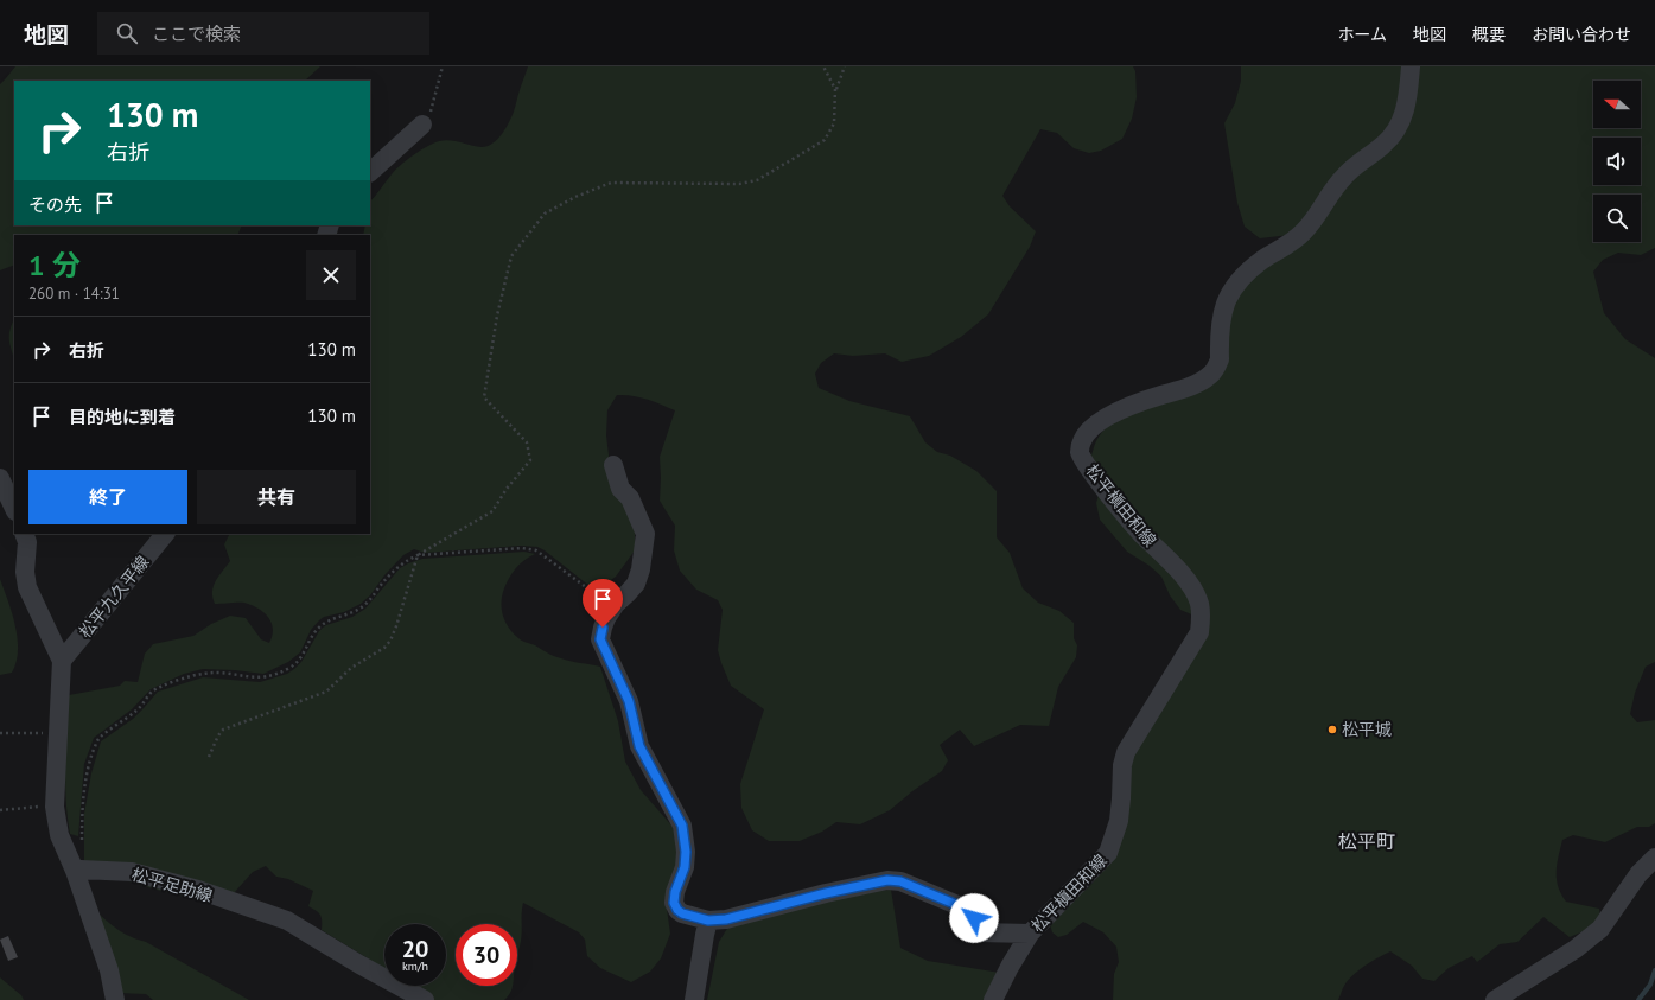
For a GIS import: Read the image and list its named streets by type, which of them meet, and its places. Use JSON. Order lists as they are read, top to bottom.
{
  "streets": {
    "street": ["松平槇田和線", "松平九久平線", "松平足助線"]
  },
  "districts": ["松平町"],
  "places": ["松平城"],
  "north": "left",
  "page": {
    "header": "地図",
    "search": "ここで検索",
    "nav": [
      "ホーム",
      "地図",
      "概要",
      "お問い合わせ"
    ],
    "turn": ["130 m", "右折"],
    "then": "その先",
    "heading": ["1 分", "260 m · 14:31"],
    "list": [
      {
        "name": "右折",
        "value": "130 m"
      },
      {
        "name": "目的地に到着",
        "value": "130 m"
      }
    ],
    "buttons": ["終了", "共有"],
    "speed": "20 km/h",
    "limit": "30"
  }
}
